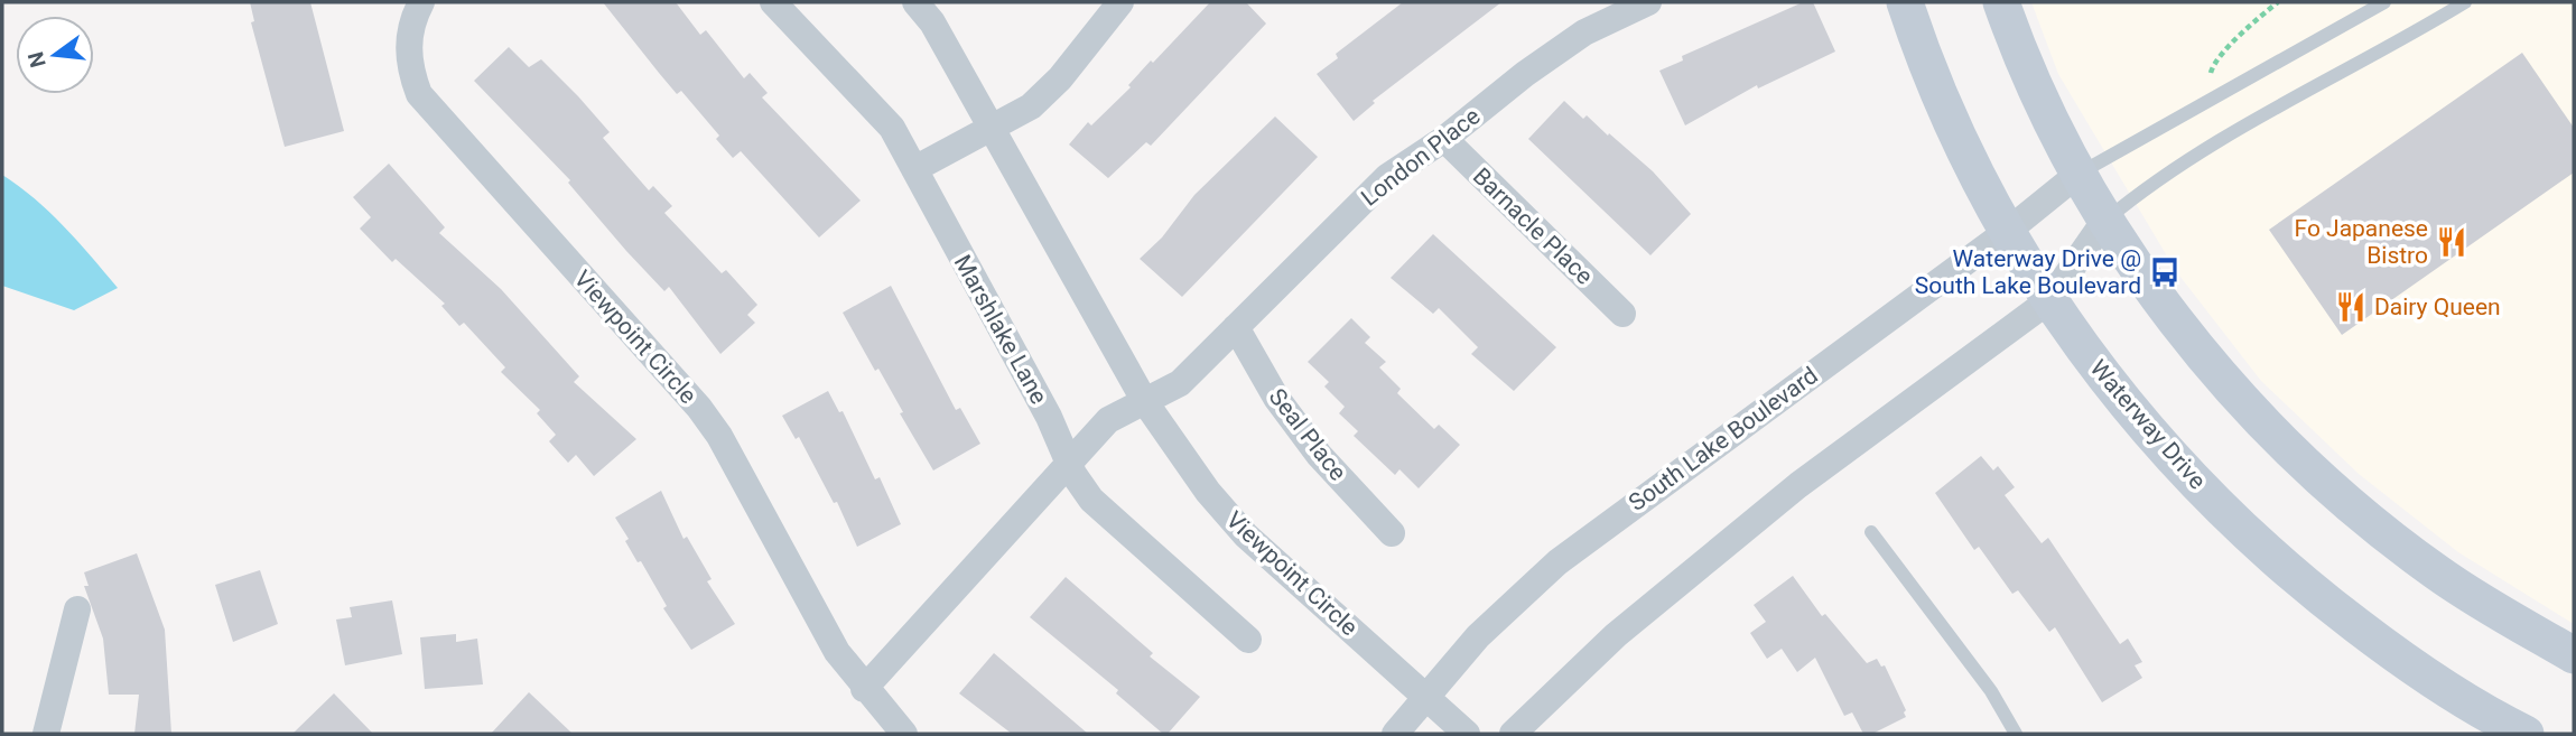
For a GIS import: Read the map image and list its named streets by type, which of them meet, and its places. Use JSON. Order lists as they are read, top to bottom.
{
  "streets": {
    "street": [
      "London Place",
      "Barnacle Place",
      "Marshlake Lane",
      "Viewpoint Circle",
      "Waterway Drive",
      "Seal Place",
      "South Lake Boulevard"
    ]
  },
  "crossings": [
    ["London Place", "Barnacle Place"],
    ["London Place", "Viewpoint Circle"],
    ["London Place", "Seal Place"],
    ["Viewpoint Circle", "South Lake Boulevard"],
    ["Waterway Drive", "South Lake Boulevard"]
  ],
  "places": {
    "restaurant": ["Fo Japanese Bistro", "Dairy Queen"],
    "bus stop": ["Waterway Drive @ South Lake Boulevard"]
  },
  "north": "left"
}
